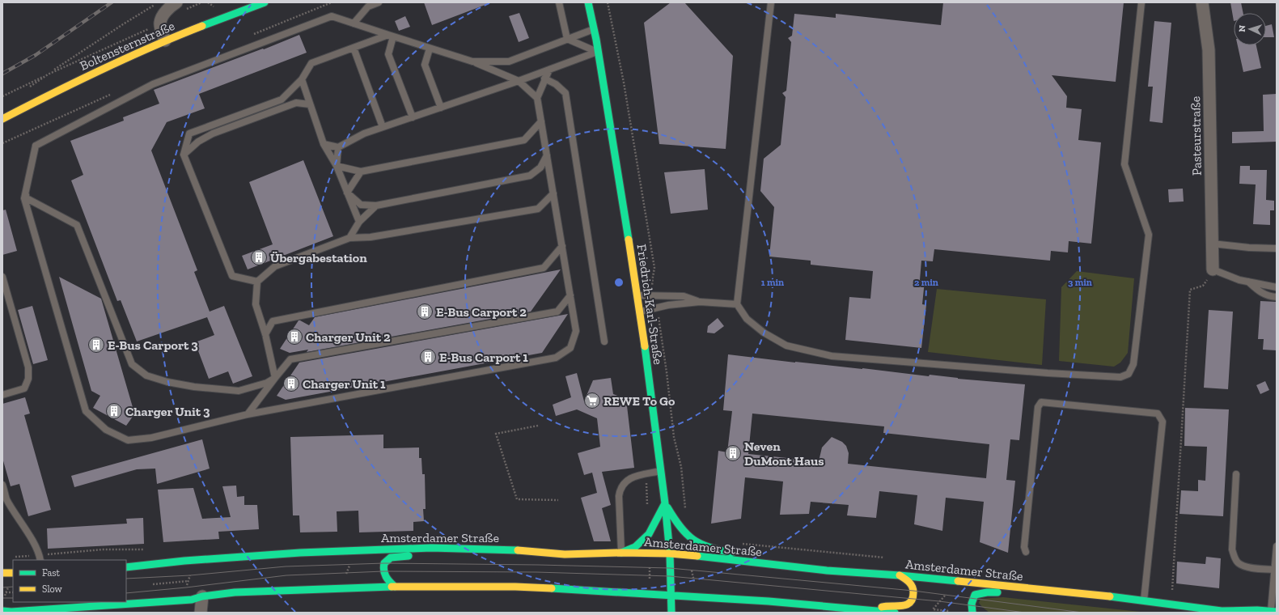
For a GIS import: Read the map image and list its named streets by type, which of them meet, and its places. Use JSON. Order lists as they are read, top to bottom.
{
  "streets": {
    "main road": ["Boltensternstraße", "Friedrich-Karl-Straße", "Amsterdamer Straße"],
    "street": ["Pasteurstraße"]
  },
  "crossings": [
    ["Friedrich-Karl-Straße", "Amsterdamer Straße"]
  ],
  "places": {
    "building": [
      "Übergabestation",
      "E-Bus Carport 2",
      "Charger Unit 2",
      "E-Bus Carport 3",
      "E-Bus Carport 1",
      "Charger Unit 1",
      "Charger Unit 3",
      "Neven DuMont Haus"
    ],
    "supermarket": ["REWE To Go"]
  },
  "legend": ["Fast", "Slow"],
  "north": "left",
  "rings": ["1 min", "2 min", "3 min"]
}
